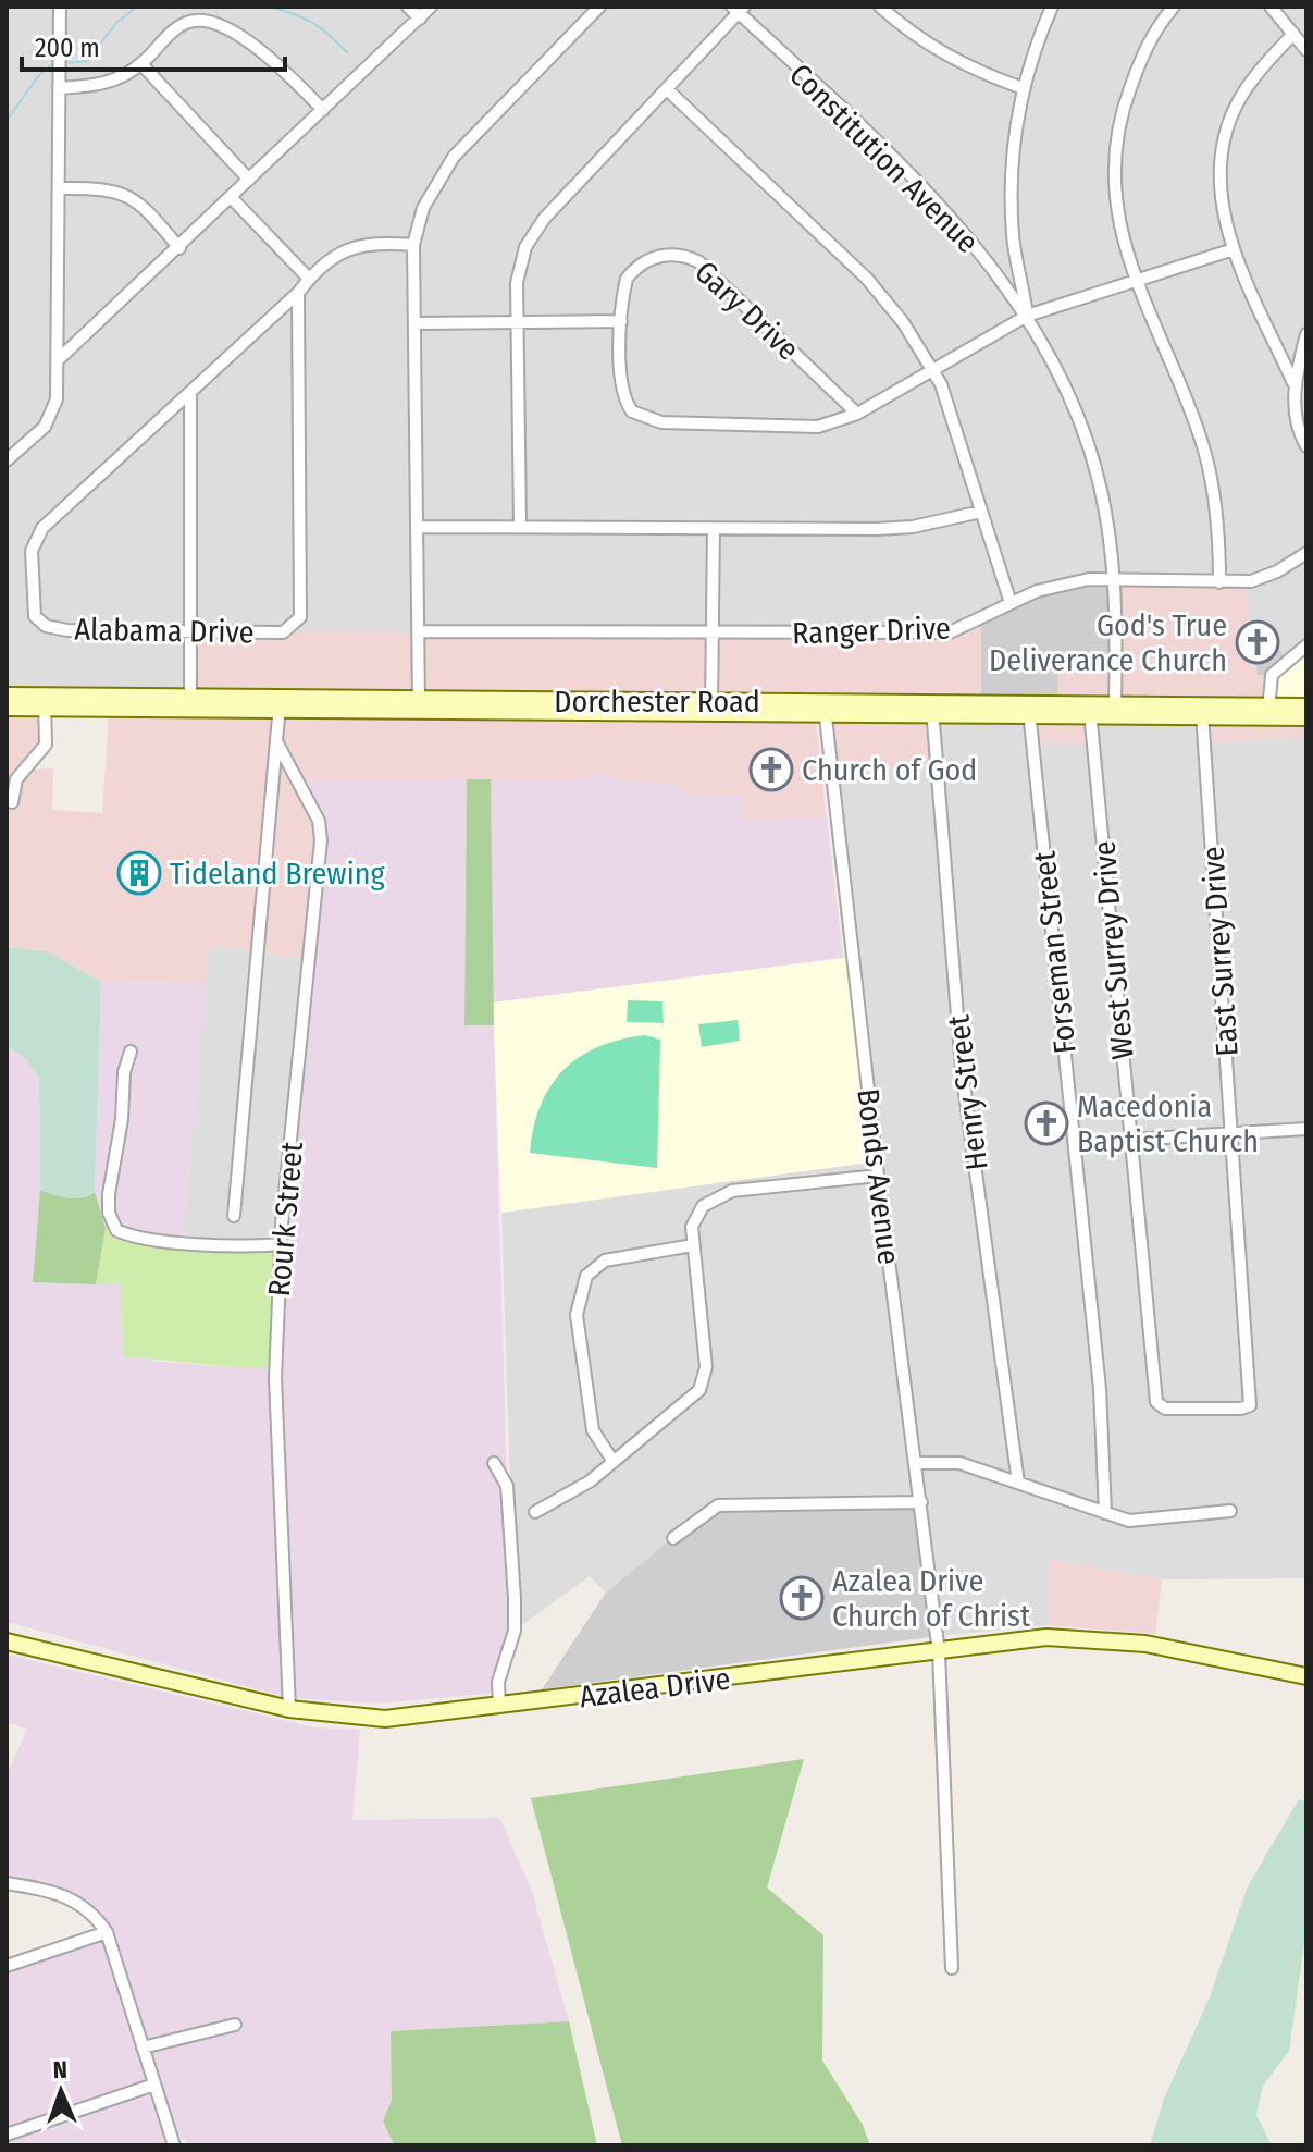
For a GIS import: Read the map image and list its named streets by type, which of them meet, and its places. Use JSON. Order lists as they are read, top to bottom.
{
  "streets": {
    "main road": ["Dorchester Road", "Azalea Drive"],
    "street": [
      "Constitution Avenue",
      "Gary Drive",
      "Alabama Drive",
      "Ranger Drive",
      "West Surrey Drive",
      "East Surrey Drive",
      "Forseman Street",
      "Henry Street",
      "Bonds Avenue",
      "Rourk Street"
    ]
  },
  "crossings": [
    ["Constitution Avenue", "Gary Drive"],
    ["Constitution Avenue", "Ranger Drive"],
    ["Constitution Avenue", "Dorchester Road"],
    ["Dorchester Road", "West Surrey Drive"],
    ["Dorchester Road", "East Surrey Drive"],
    ["Dorchester Road", "Forseman Street"],
    ["Dorchester Road", "Henry Street"],
    ["Dorchester Road", "Bonds Avenue"],
    ["West Surrey Drive", "East Surrey Drive"],
    ["Bonds Avenue", "Azalea Drive"],
    ["Rourk Street", "Azalea Drive"]
  ],
  "places": {
    "church": [
      "God's True Deliverance Church",
      "Church of God",
      "Macedonia Baptist Church",
      "Azalea Drive Church of Christ"
    ],
    "building": ["Tideland Brewing"]
  },
  "scale_bar": "200 m",
  "north": "top"
}
